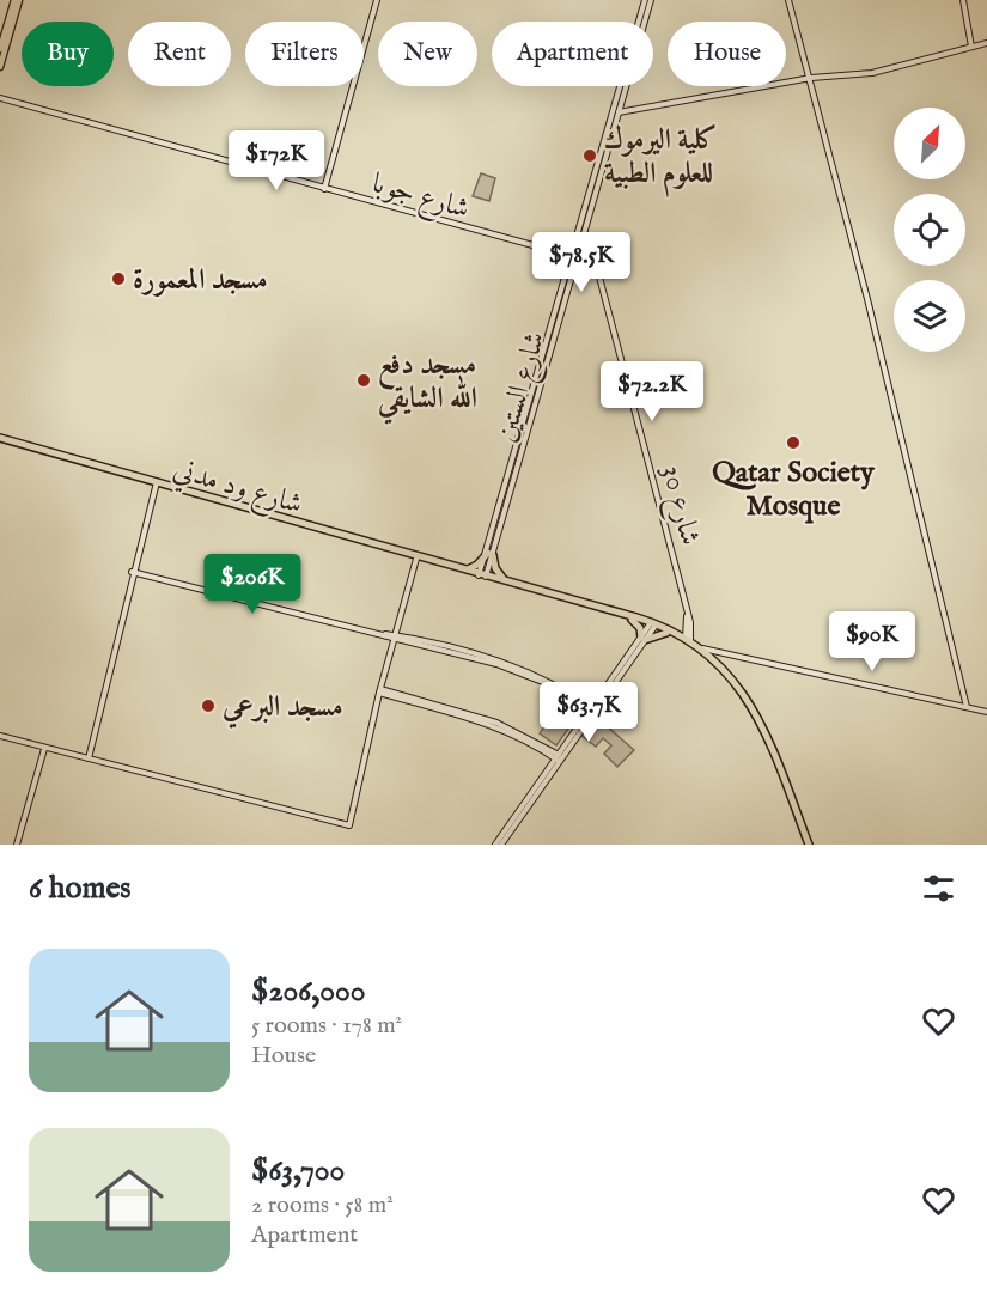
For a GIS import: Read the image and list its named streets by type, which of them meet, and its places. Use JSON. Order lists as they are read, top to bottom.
{
  "streets": {
    "highway": ["شارع ود مدني"],
    "street": ["شارع جوبا", "شارع الستين", "شارع 30"]
  },
  "crossings": [
    ["شارع جوبا", "شارع الستين"],
    ["شارع الستين", "شارع 30"]
  ],
  "places": [
    "كلية اليرموك للعلوم الطبية",
    "مسجد المعمورة",
    "مسجد دفع الله الشايقي",
    "Qatar Society Mosque",
    "مسجد البرعي"
  ],
  "north": "top right",
  "page": {
    "chip": [
      "Buy",
      "Rent",
      "Filters",
      "New",
      "Apartment",
      "House"
    ],
    "price": [
      "$172K",
      "$78.5K",
      "$72.2K",
      "$206K",
      "$90K",
      "$63.7K"
    ],
    "heading": "6 homes",
    "list": [
      {
        "name": "$206,000",
        "note": "5 rooms · 178 m² · House"
      },
      {
        "name": "$63,700",
        "note": "2 rooms · 58 m² · Apartment"
      }
    ]
  }
}
